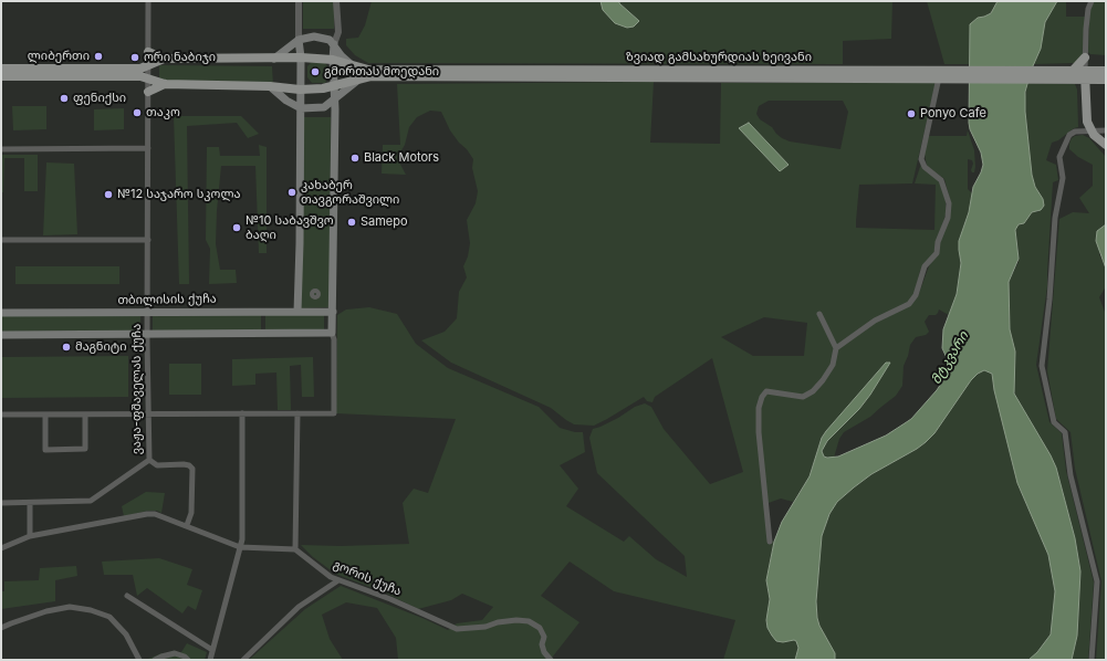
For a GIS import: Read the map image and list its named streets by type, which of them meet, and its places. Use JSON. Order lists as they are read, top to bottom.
{
  "streets": {
    "main road": ["ზვიად გამსახურდიას ხეივანი", "თბილისის ქუჩა"],
    "street": ["ვაჟა-ფშაველას ქუჩა", "გორის ქუჩა"]
  },
  "crossings": [
    ["თბილისის ქუჩა", "ვაჟა-ფშაველას ქუჩა"]
  ],
  "water": ["მტკვარი"],
  "places": [
    "ლიბერთი",
    "ორი ნაბიჯი",
    "გმირთას მოედანი",
    "ფენიქსი",
    "თაკო",
    "Ponyo Cafe",
    "Black Motors",
    "კახაბერ თავგორაშვილი",
    "№12 საჯარო სკოლა",
    "Samepo",
    "№10 საბავშვო ბაღი",
    "მაგნიტი"
  ]
}
